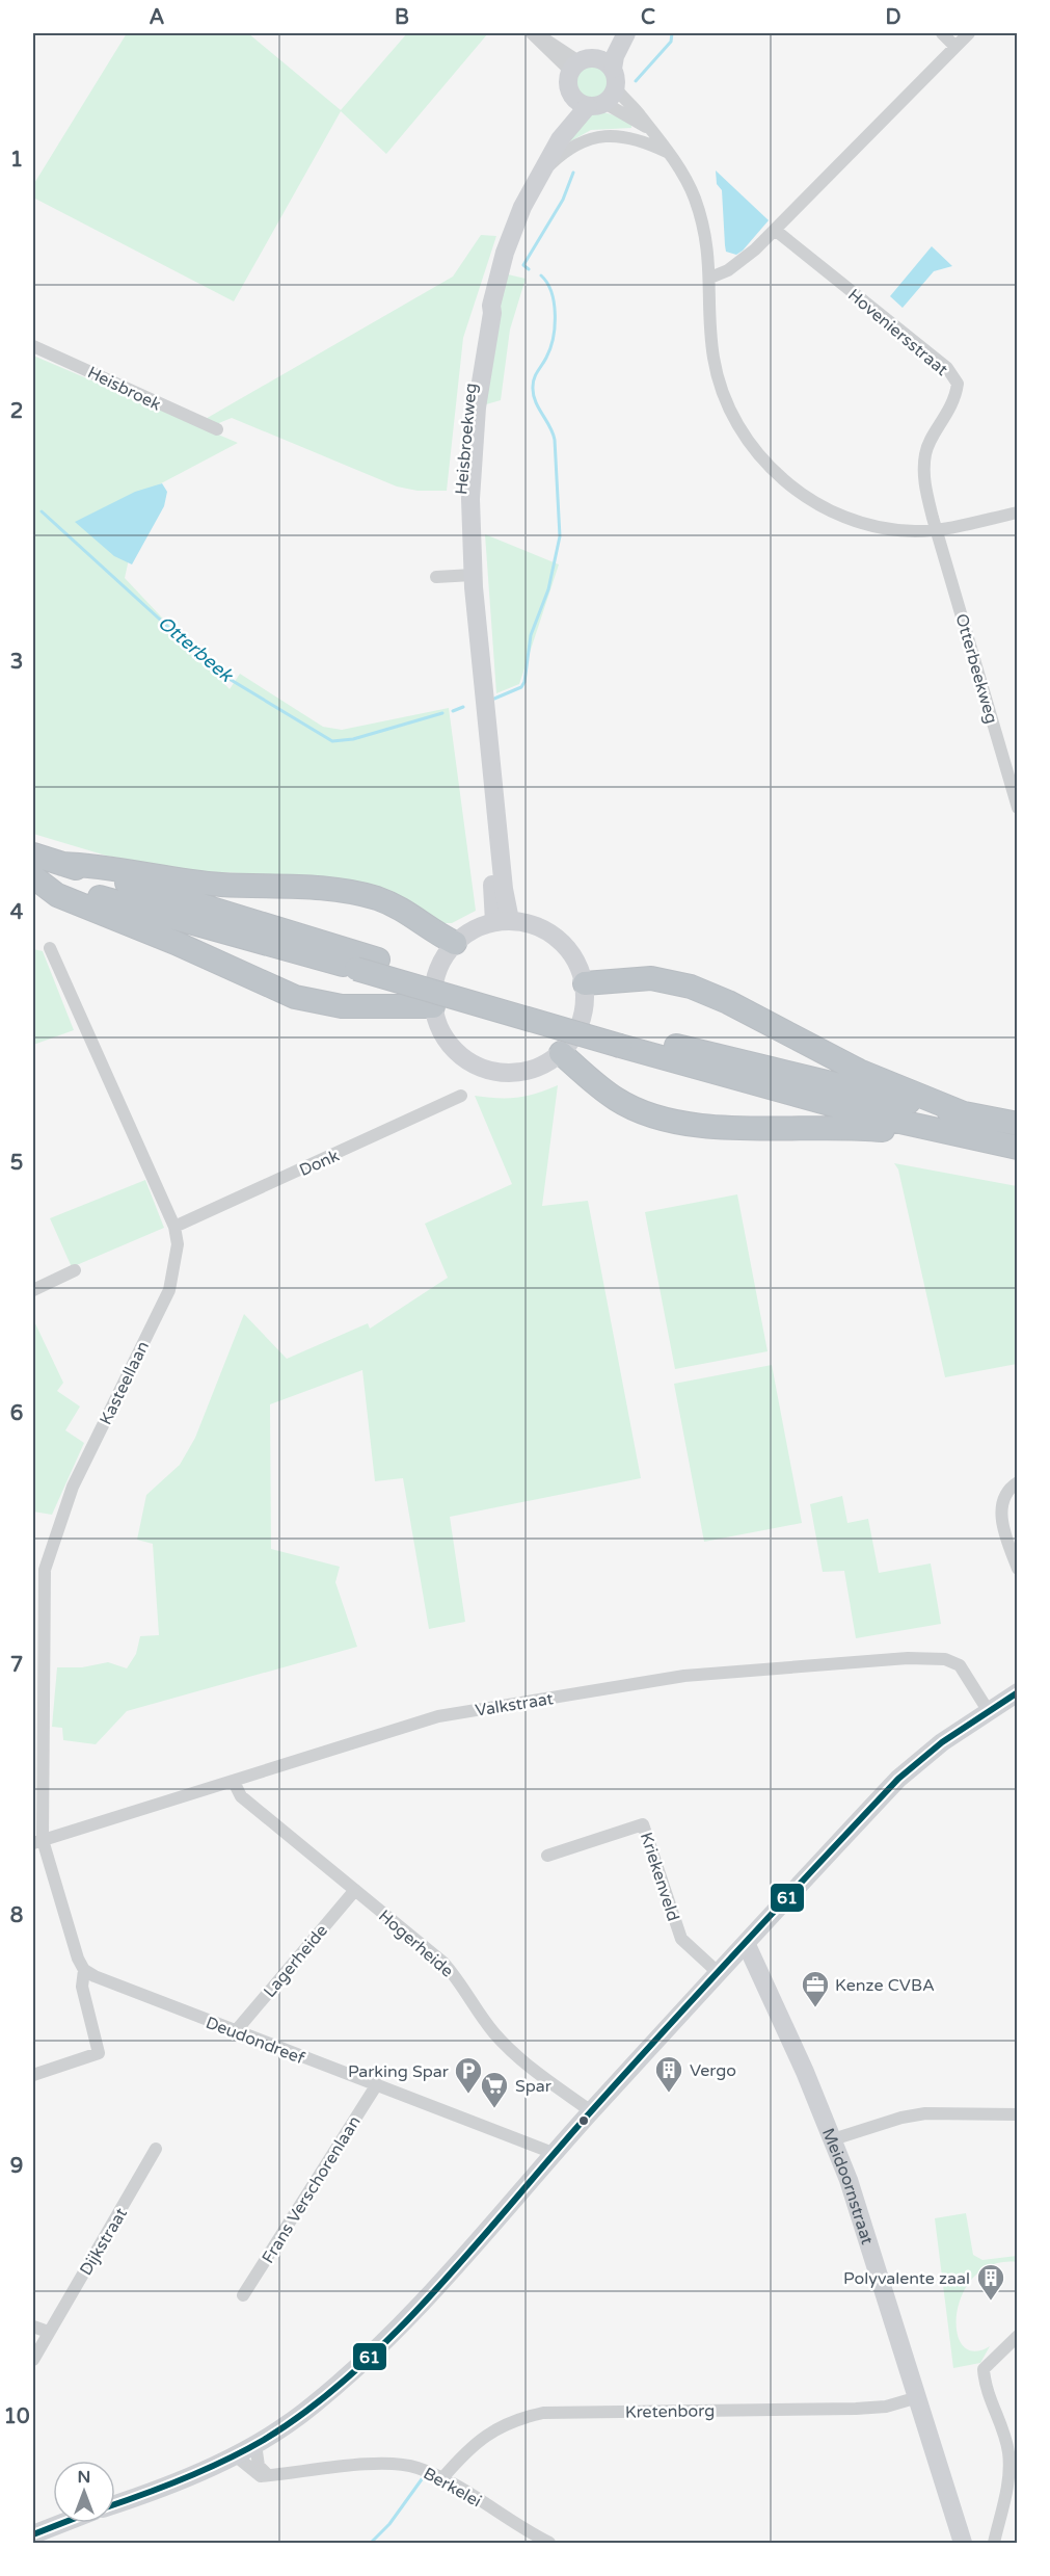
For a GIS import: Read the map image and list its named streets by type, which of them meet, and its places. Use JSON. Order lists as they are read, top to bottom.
{
  "streets": {
    "main road": ["Heisbroekweg", "Meidoornstraat"],
    "street": [
      "Hoveniersstraat",
      "Heisbroek",
      "Otterbeekweg",
      "Donk",
      "Kasteellaan",
      "Valkstraat",
      "Kriekenveld",
      "Hogerheide",
      "Lagerheide",
      "Deudondreef",
      "Frans Verschorenlaan",
      "Dijkstraat",
      "Kretenborg",
      "Berkelei"
    ]
  },
  "crossings": [
    ["Hoveniersstraat", "Otterbeekweg"],
    ["Donk", "Kasteellaan"],
    ["Kasteellaan", "Valkstraat"],
    ["Valkstraat", "Hogerheide"],
    ["Hogerheide", "Lagerheide"],
    ["Lagerheide", "Deudondreef"],
    ["Deudondreef", "Frans Verschorenlaan"],
    ["Meidoornstraat", "Kretenborg"],
    ["Kretenborg", "Berkelei"]
  ],
  "water": ["Otterbeek"],
  "places": {
    "office": ["Kenze CVBA"],
    "building": ["Vergo", "Polyvalente zaal"],
    "parking": ["Parking Spar"],
    "supermarket": ["Spar"]
  },
  "lines": ["transit line 61"],
  "north": "top",
  "grid": {
    "columns": [
      "A",
      "B",
      "C",
      "D"
    ],
    "rows": [
      "1",
      "2",
      "3",
      "4",
      "5",
      "6",
      "7",
      "8",
      "9",
      "10"
    ]
  }
}
